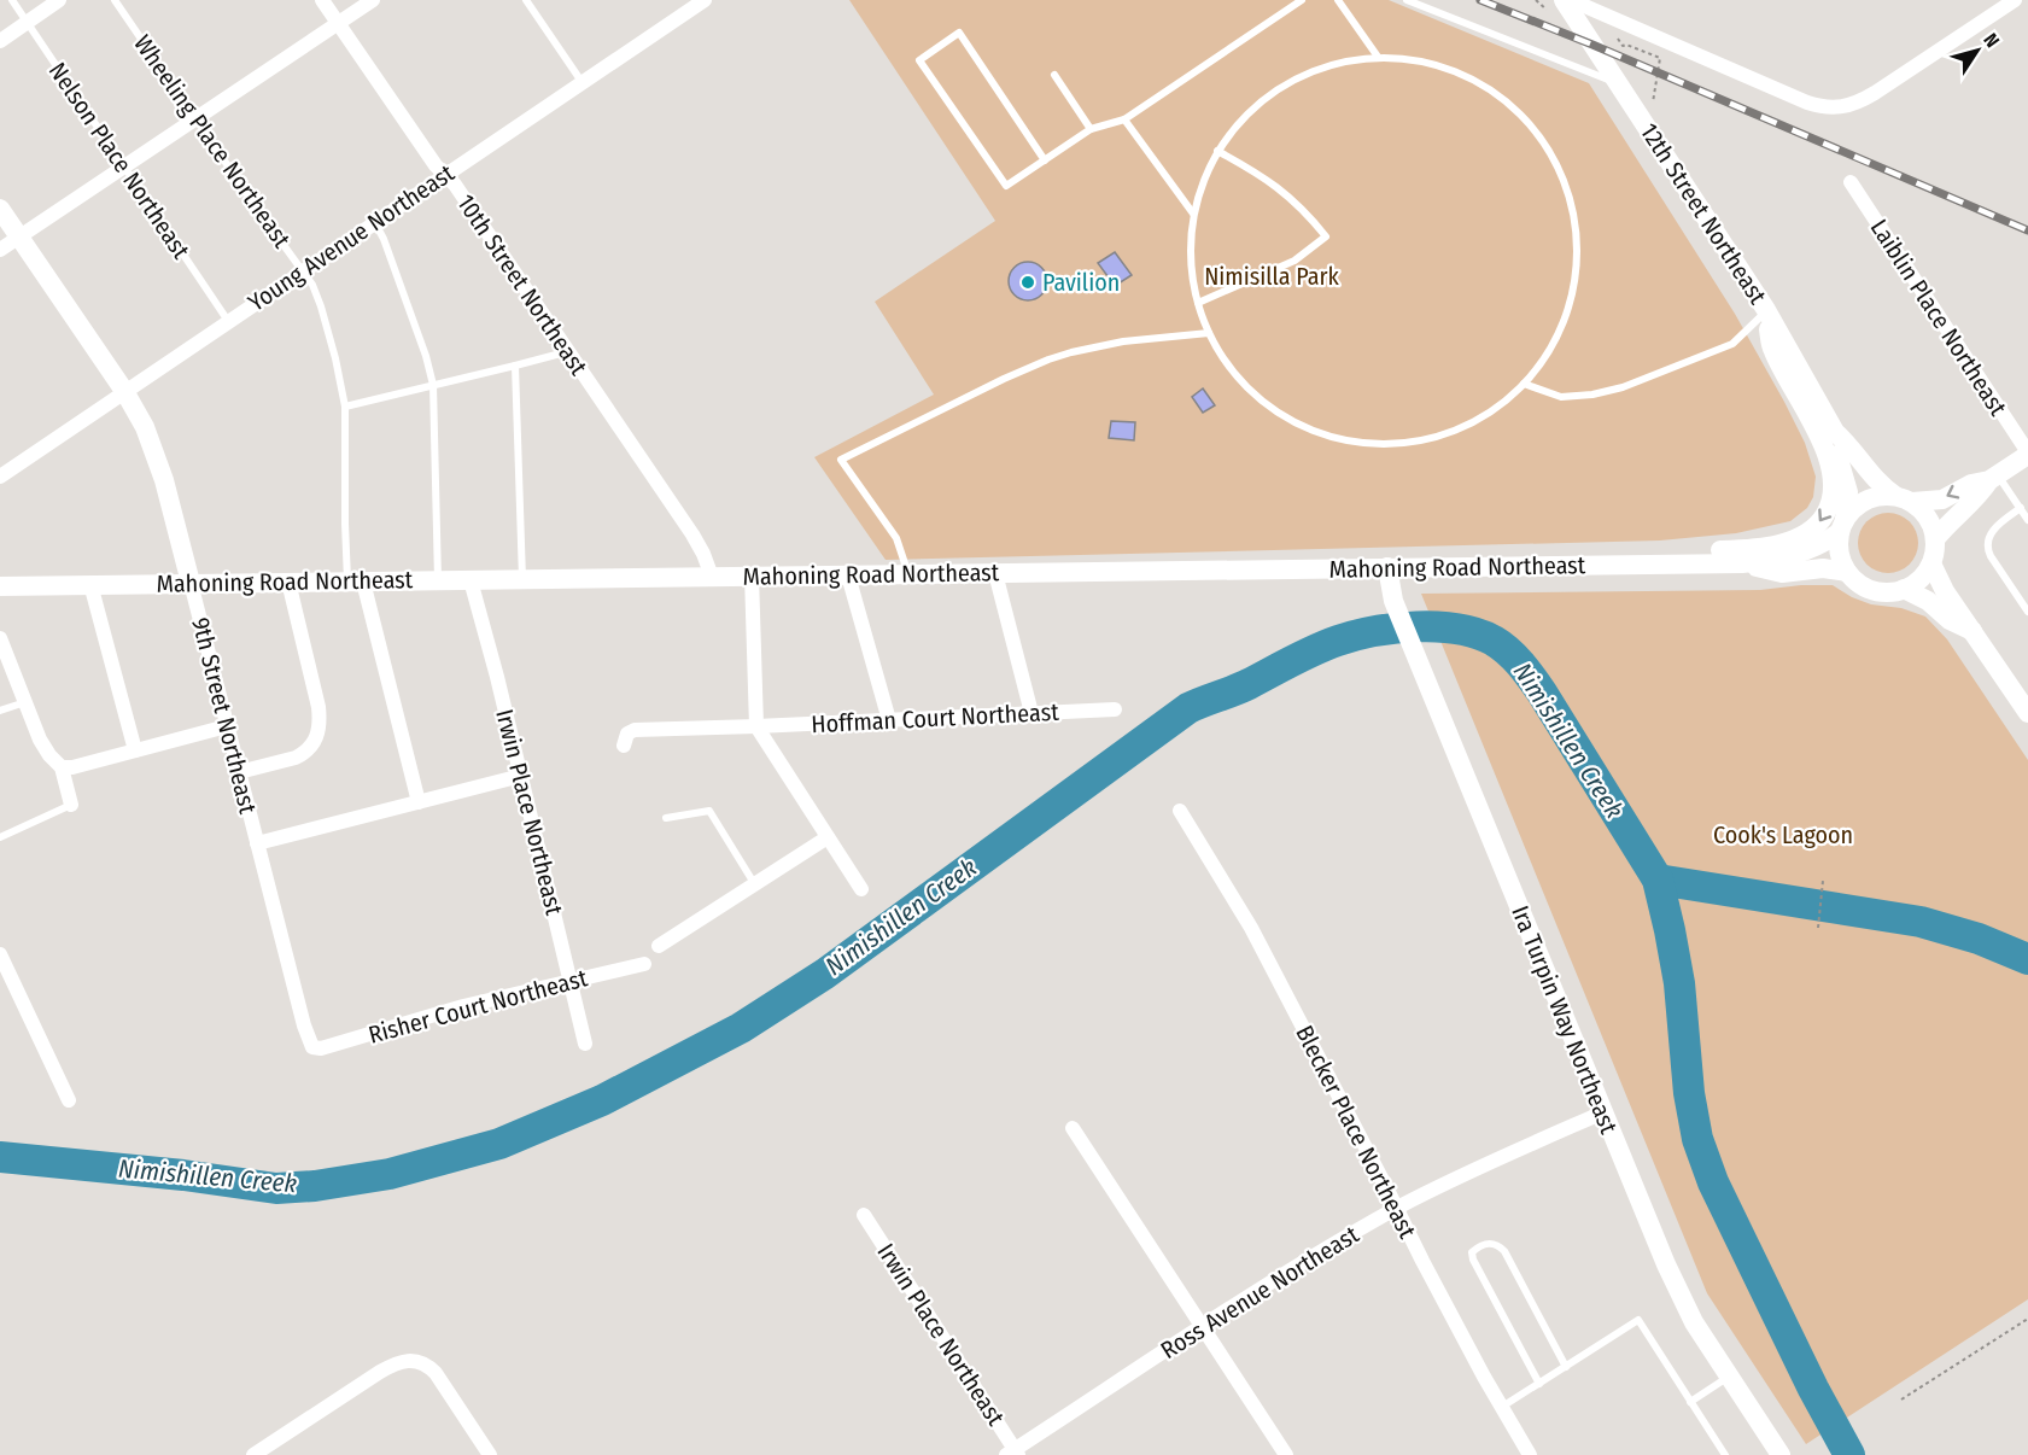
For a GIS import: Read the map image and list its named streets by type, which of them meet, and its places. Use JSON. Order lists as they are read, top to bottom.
{
  "streets": {
    "main road": [
      "12th Street Northeast",
      "Mahoning Road Northeast",
      "9th Street Northeast",
      "Ira Turpin Way Northeast"
    ],
    "street": [
      "Wheeling Place Northeast",
      "Young Avenue Northeast",
      "10th Street Northeast",
      "Laiblin Place Northeast",
      "Hoffman Court Northeast",
      "Irwin Place Northeast",
      "Risher Court Northeast",
      "Blecker Place Northeast",
      "Ross Avenue Northeast"
    ],
    "lane": ["Nelson Place Northeast"]
  },
  "crossings": [
    ["Wheeling Place Northeast", "Young Avenue Northeast"],
    ["Wheeling Place Northeast", "Mahoning Road Northeast"],
    ["Nelson Place Northeast", "Young Avenue Northeast"],
    ["12th Street Northeast", "Mahoning Road Northeast"],
    ["Young Avenue Northeast", "10th Street Northeast"],
    ["Young Avenue Northeast", "9th Street Northeast"],
    ["10th Street Northeast", "Mahoning Road Northeast"],
    ["Mahoning Road Northeast", "9th Street Northeast"],
    ["Mahoning Road Northeast", "Irwin Place Northeast"],
    ["Mahoning Road Northeast", "Ira Turpin Way Northeast"],
    ["9th Street Northeast", "Risher Court Northeast"],
    ["Irwin Place Northeast", "Risher Court Northeast"],
    ["Irwin Place Northeast", "Ross Avenue Northeast"],
    ["Ira Turpin Way Northeast", "Ross Avenue Northeast"],
    ["Blecker Place Northeast", "Ross Avenue Northeast"]
  ],
  "water": ["Nimishillen Creek"],
  "parks": ["Nimisilla Park", "Cook's Lagoon"],
  "places": ["Pavilion"],
  "north": "top right"
}
